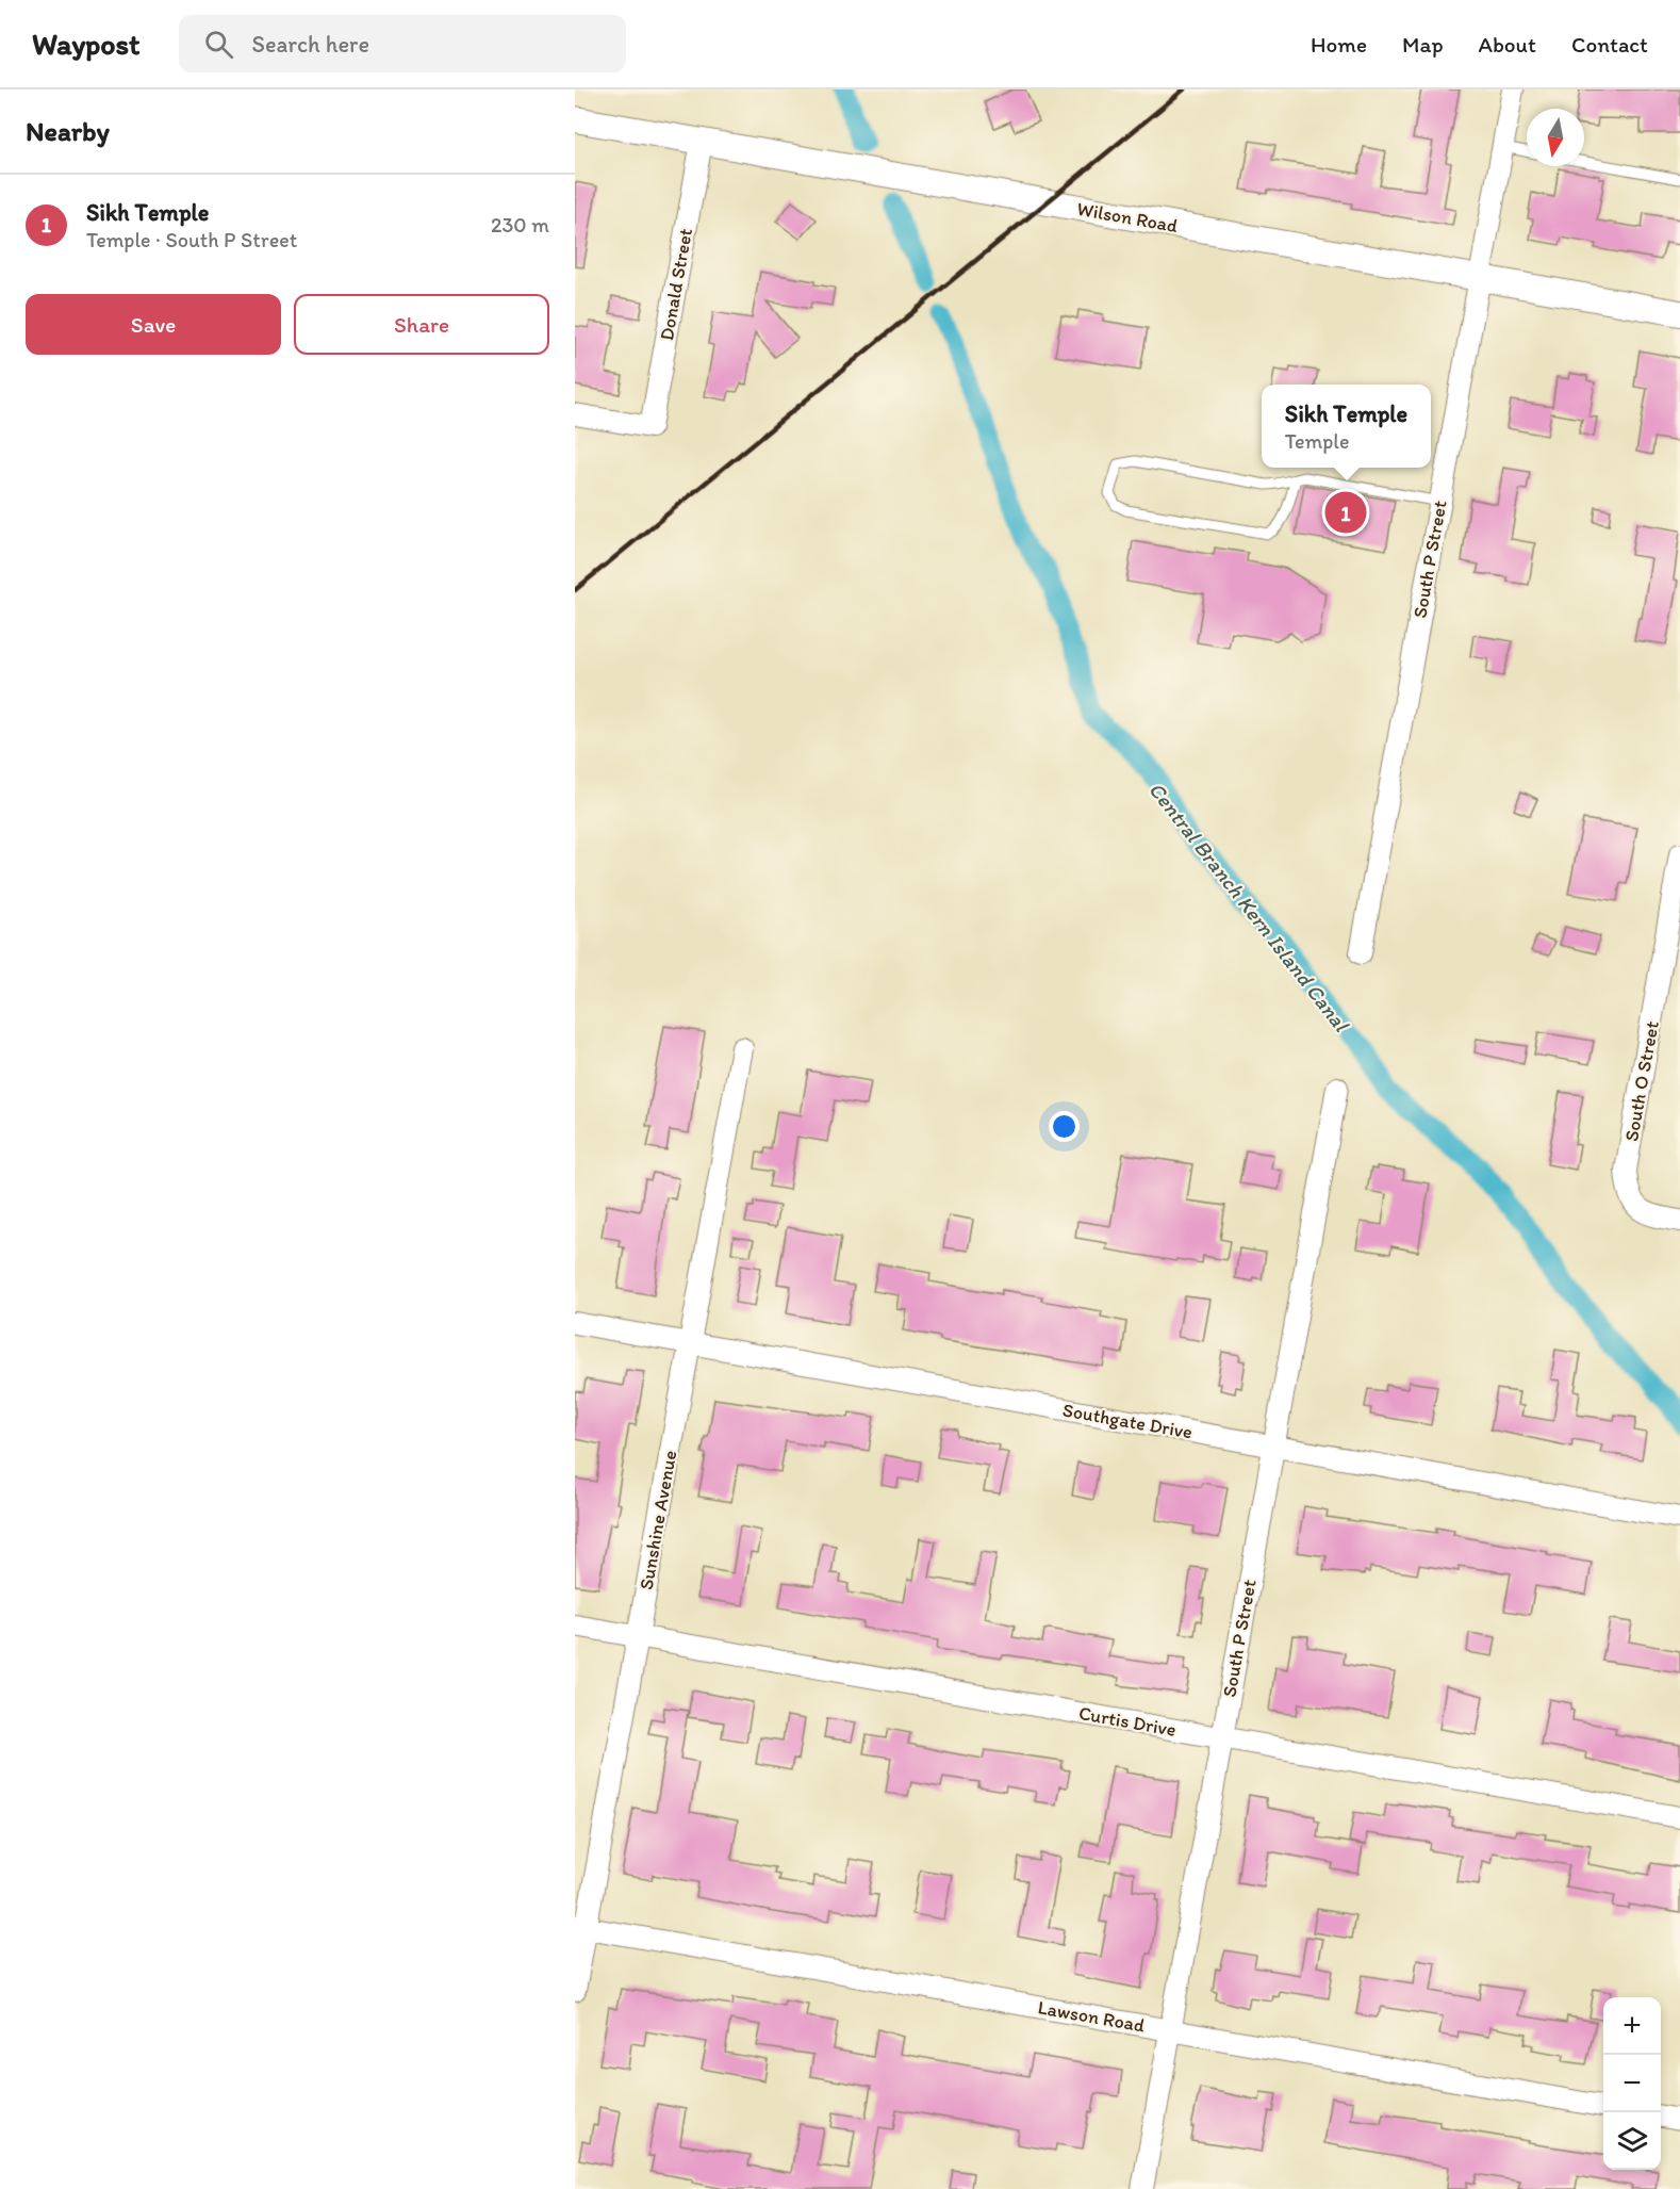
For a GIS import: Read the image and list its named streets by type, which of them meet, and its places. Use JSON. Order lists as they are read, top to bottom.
{
  "streets": {
    "street": [
      "Wilson Road",
      "Donald Street",
      "South P Street",
      "South O Street",
      "Southgate Drive",
      "Sunshine Avenue",
      "Curtis Drive",
      "Lawson Road"
    ]
  },
  "crossings": [
    ["Wilson Road", "Donald Street"],
    ["Wilson Road", "South P Street"],
    ["South P Street", "Southgate Drive"],
    ["South P Street", "Curtis Drive"],
    ["South P Street", "Lawson Road"],
    ["Southgate Drive", "Sunshine Avenue"],
    ["Sunshine Avenue", "Curtis Drive"],
    ["Sunshine Avenue", "Lawson Road"]
  ],
  "water": ["Central Branch Kern Island Canal"],
  "north": "bottom",
  "page": {
    "header": "Waypost",
    "search": "Search here",
    "nav": [
      "Home",
      "Map",
      "About",
      "Contact"
    ],
    "heading": "Nearby",
    "list": [
      {
        "mark": "1",
        "name": "Sikh Temple",
        "note": "Temple · South P Street",
        "value": "230 m"
      }
    ],
    "buttons": ["Save", "Share"],
    "popup": ["Sikh Temple", "Temple"],
    "pins": "1",
    "map_buttons": ["+", "−"]
  }
}
